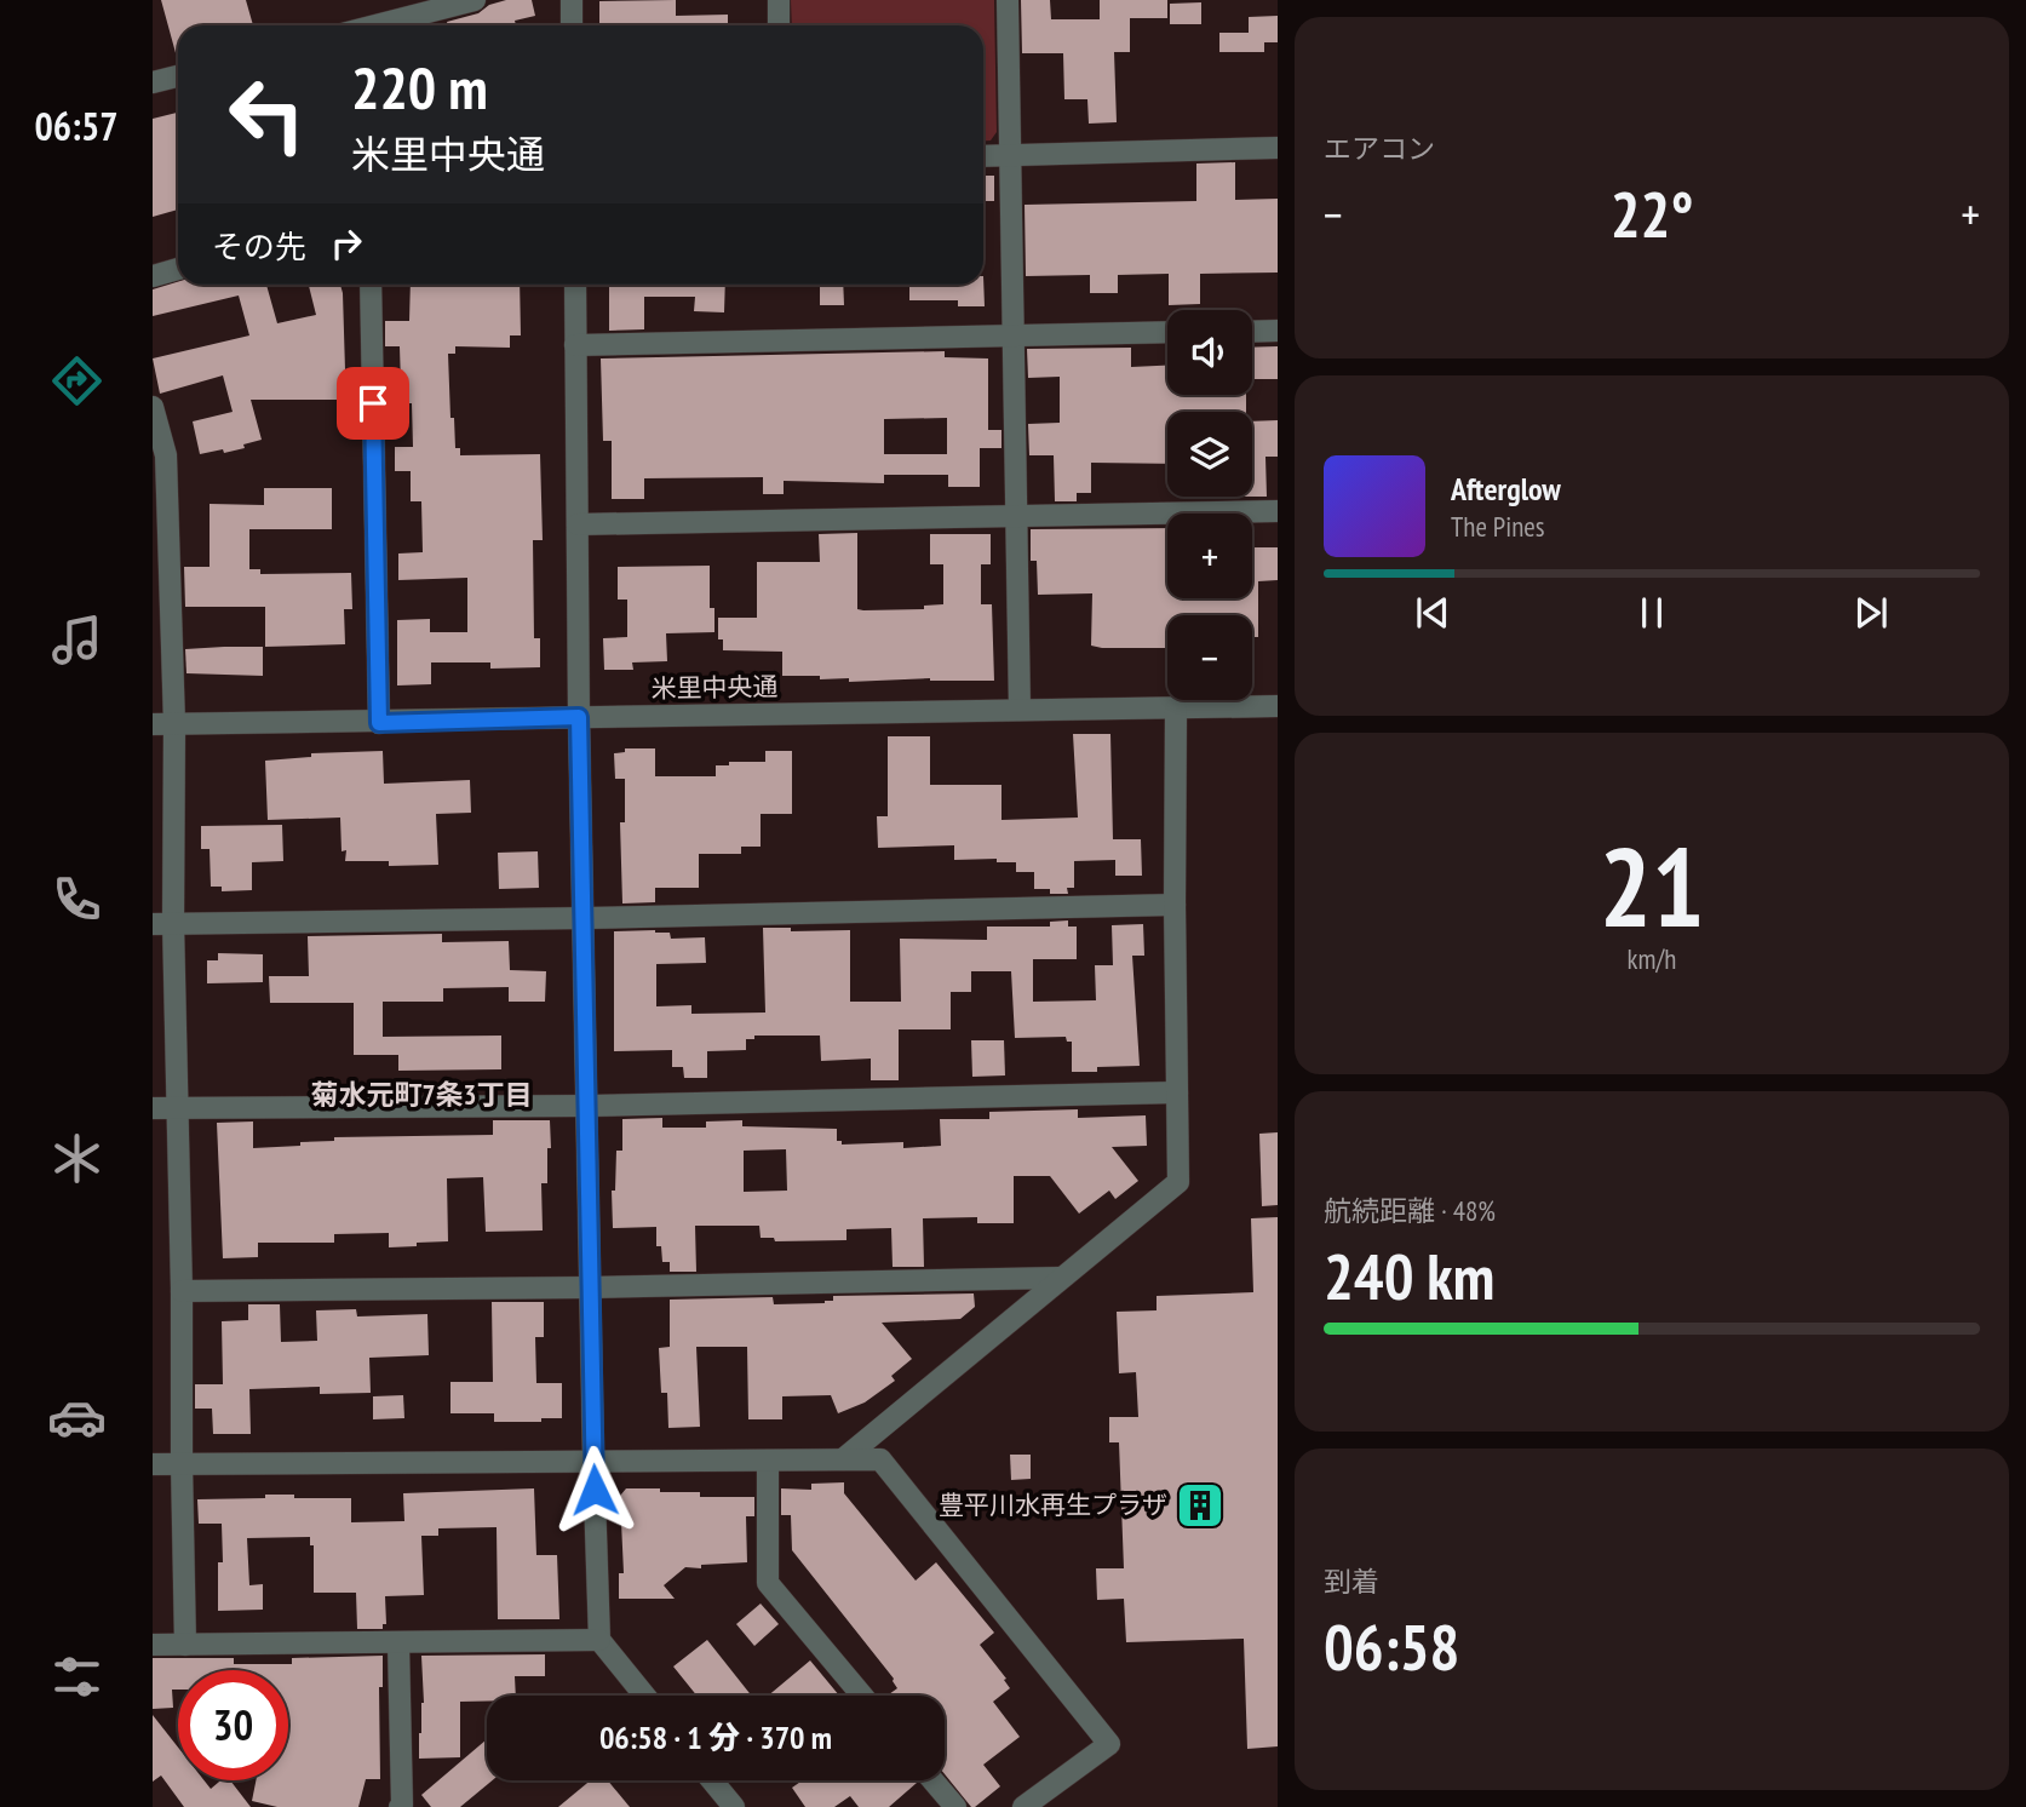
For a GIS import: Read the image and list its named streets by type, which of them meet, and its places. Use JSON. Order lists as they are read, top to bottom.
{
  "streets": {
    "street": ["米里中央通"]
  },
  "districts": ["菊水元町7条3丁目"],
  "places": {
    "building": ["豊平川水再生プラザ"]
  },
  "page": {
    "tabs": "06:57",
    "tile": [
      "エアコン",
      ["21", "km/h"],
      ["航続距離 · 48%", "240 km"],
      ["到着", "06:58"]
    ],
    "turn": ["220 m", "米里中央通"],
    "heat": ["−", "22°", "+"],
    "then": "その先",
    "map_buttons": ["+", "−"],
    "song": ["Afterglow", "The Pines"],
    "limit": "30",
    "trip": "06:58 · 1 分 · 370 m"
  }
}
